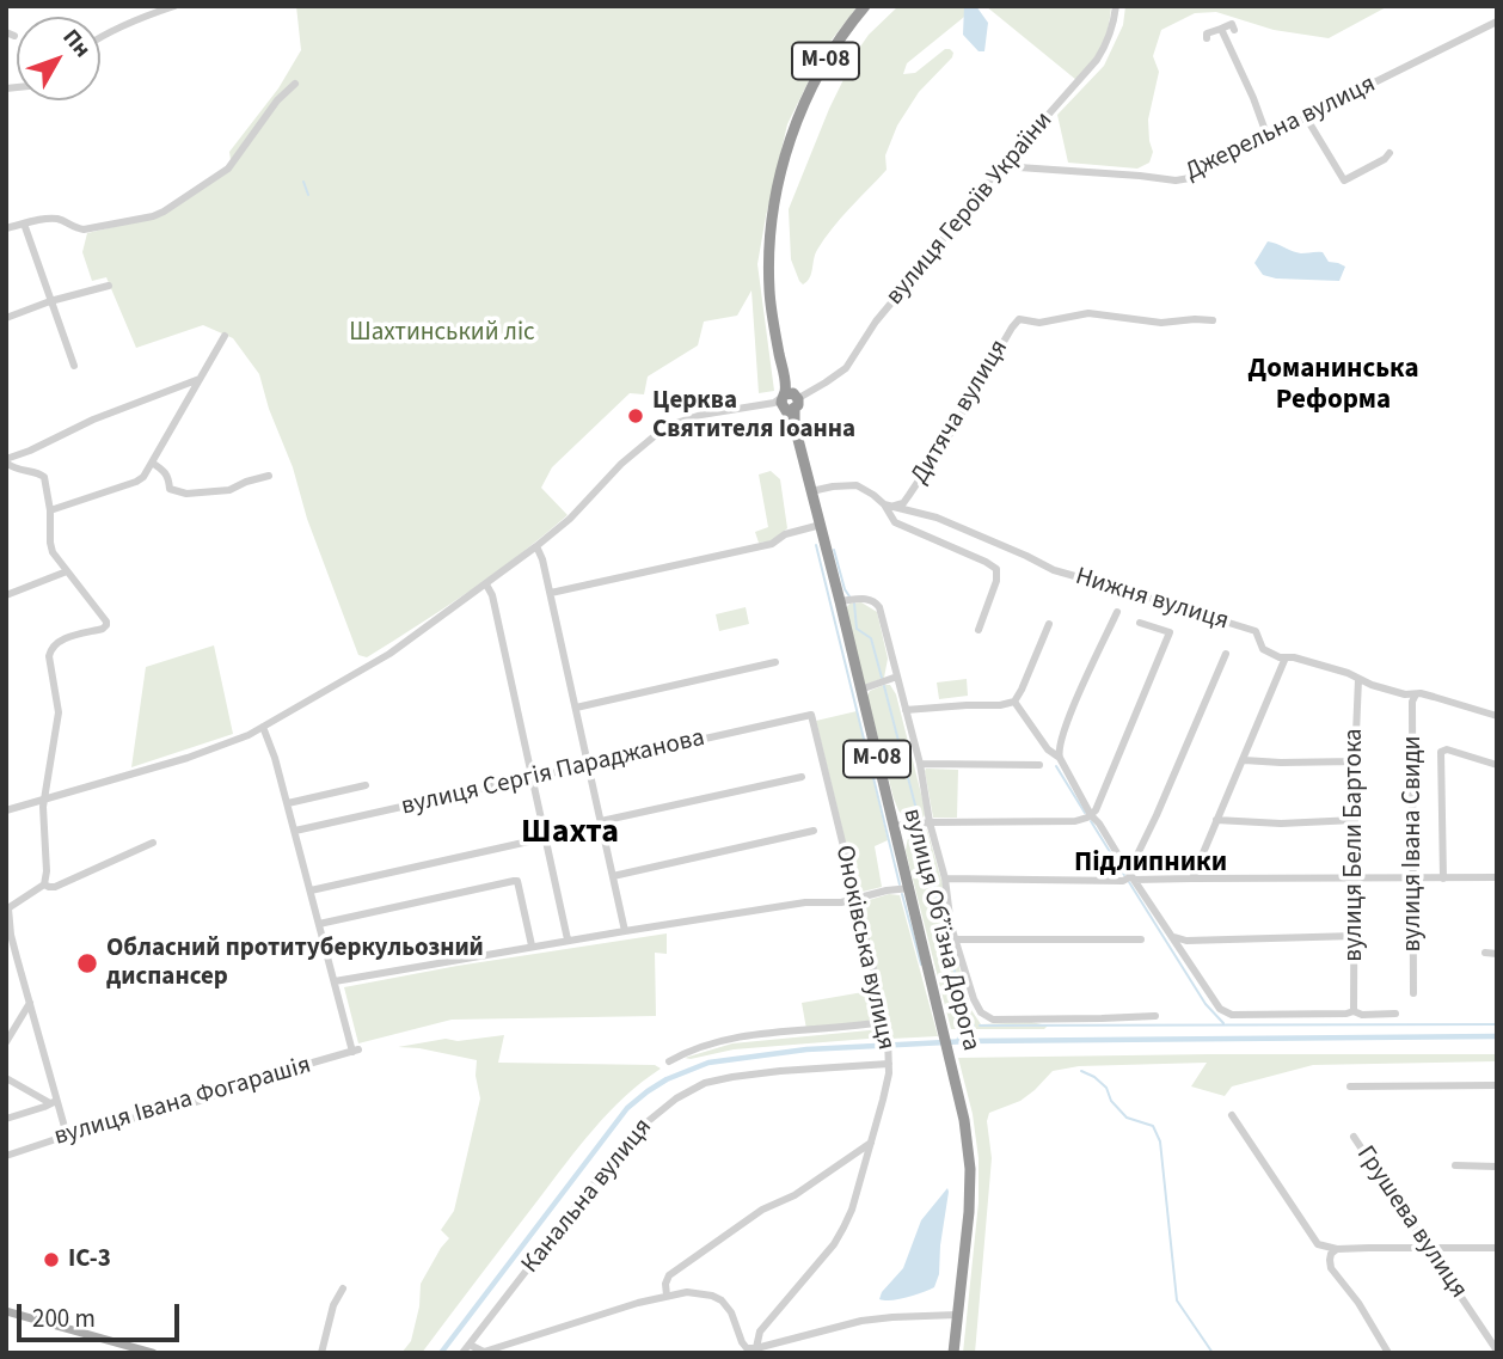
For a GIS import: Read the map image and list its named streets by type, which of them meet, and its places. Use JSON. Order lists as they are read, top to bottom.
{
  "streets": {
    "highway": ["М-08", "вулиця Обʼїзна Дорога"],
    "street": [
      "Джерельна вулиця",
      "вулиця Героїв України",
      "Дитяча вулиця",
      "Нижня вулиця",
      "вулиця Сергія Параджанова",
      "вулиця Івана Свиди",
      "вулиця Бели Бартока",
      "Оноківська вулиця",
      "вулиця Івана Фогарашія",
      "Канальна вулиця",
      "Грушева вулиця"
    ]
  },
  "crossings": [
    ["Джерельна вулиця", "вулиця Героїв України"],
    ["вулиця Героїв України", "вулиця Обʼїзна Дорога"],
    ["Дитяча вулиця", "Нижня вулиця"],
    ["Дитяча вулиця", "вулиця Обʼїзна Дорога"],
    ["Нижня вулиця", "вулиця Івана Свиди"],
    ["Нижня вулиця", "вулиця Бели Бартока"],
    ["вулиця Сергія Параджанова", "Оноківська вулиця"],
    ["Оноківська вулиця", "Канальна вулиця"]
  ],
  "districts": ["Доманинська Реформа", "Шахта", "Підлипники"],
  "parks": ["Шахтинський ліс"],
  "places": ["Церква Святителя Іоанна", "Обласний протитуберкульозний диспансер", "ІС-3"],
  "scale_bar": "200 m",
  "north": "top right"
}
